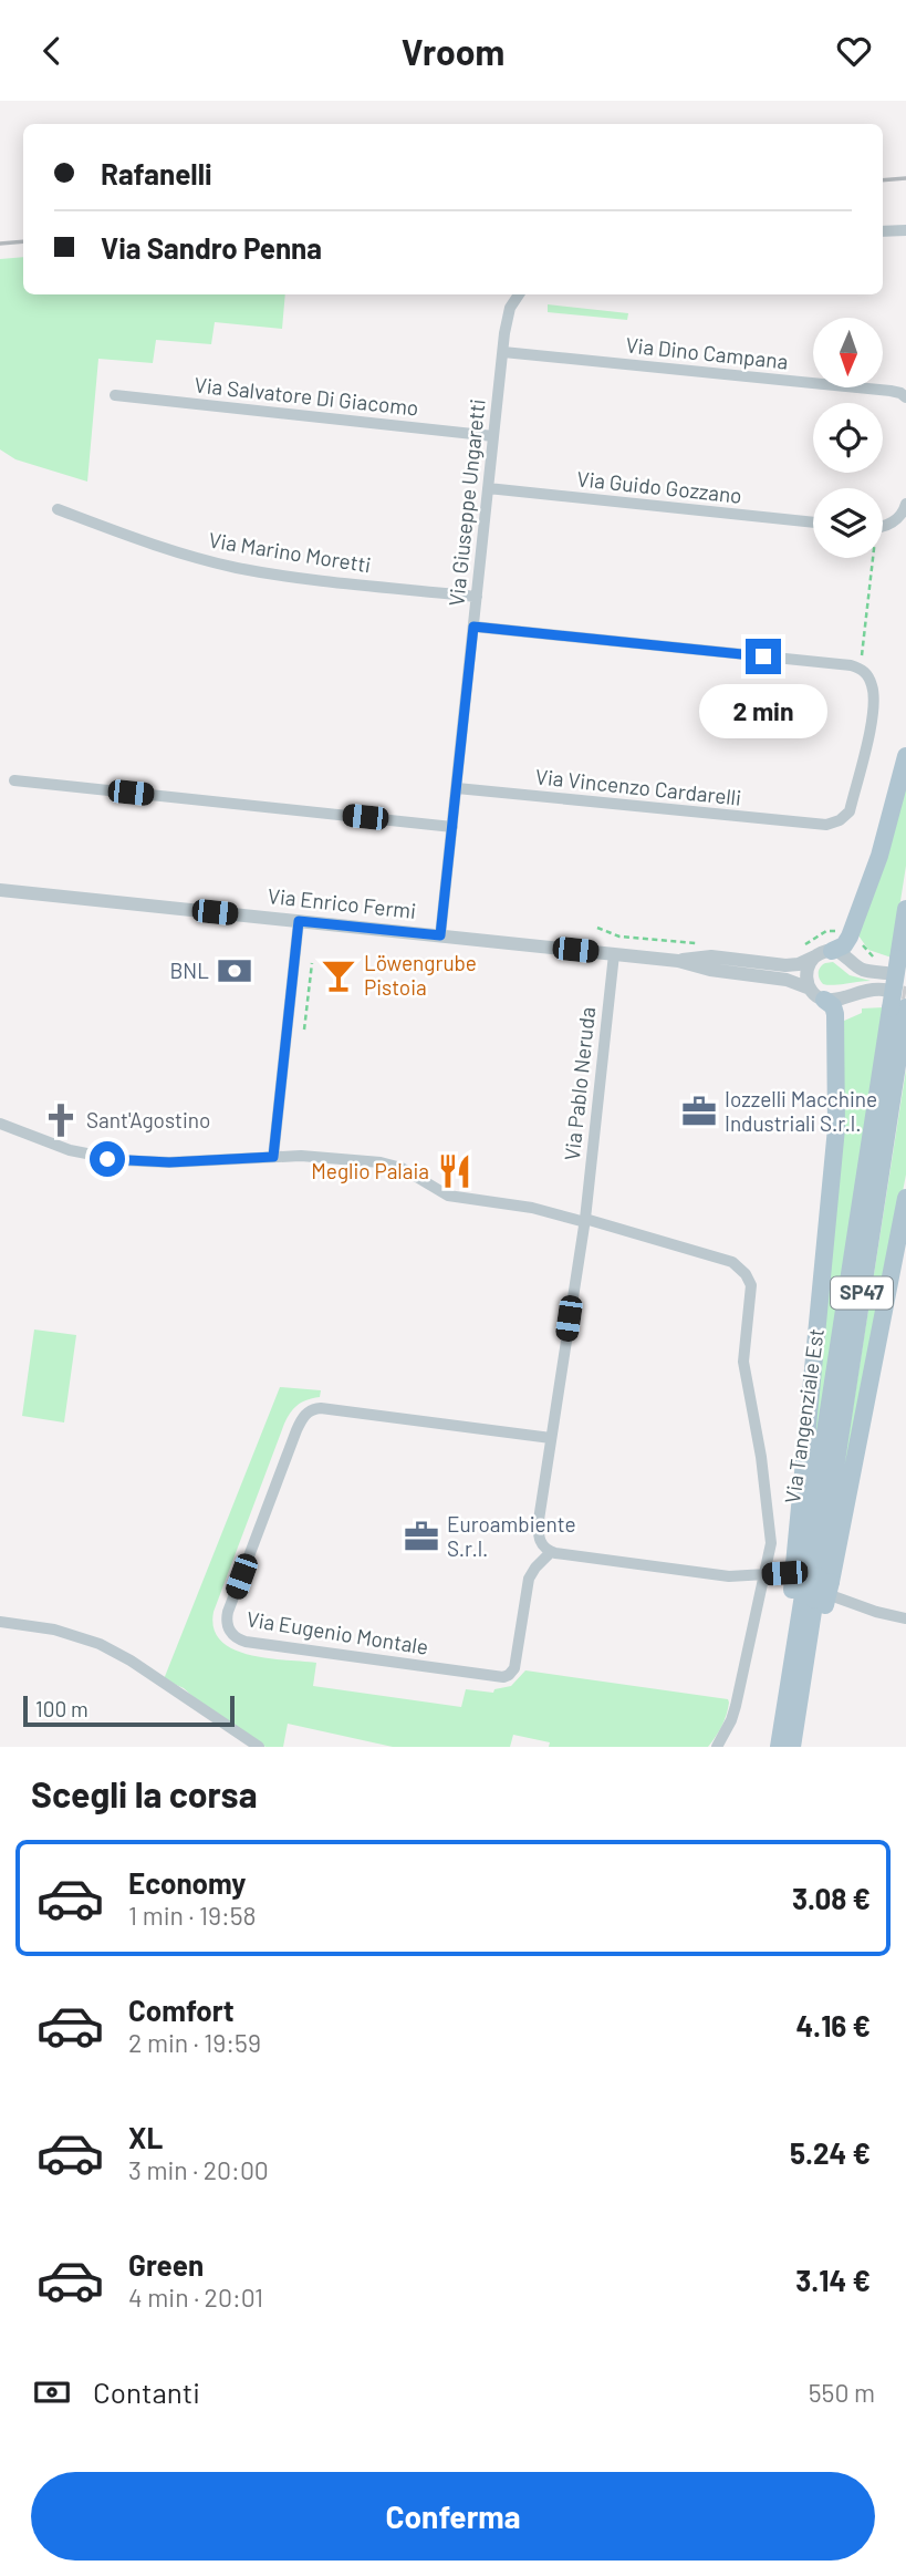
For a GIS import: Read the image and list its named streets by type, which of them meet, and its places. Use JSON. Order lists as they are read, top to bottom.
{
  "streets": {
    "main road": ["SP47", "Via Tangenziale Est"],
    "street": [
      "Via Dino Campana",
      "Via Salvatore Di Giacomo",
      "Via Guido Gozzano",
      "Via Giuseppe Ungaretti",
      "Via Marino Moretti",
      "Via Vincenzo Cardarelli",
      "Via Enrico Fermi",
      "Via Pablo Neruda",
      "Via Eugenio Montale"
    ]
  },
  "crossings": [
    ["Via Dino Campana", "Via Giuseppe Ungaretti"],
    ["Via Salvatore Di Giacomo", "Via Giuseppe Ungaretti"],
    ["Via Guido Gozzano", "Via Giuseppe Ungaretti"],
    ["Via Giuseppe Ungaretti", "Via Marino Moretti"],
    ["Via Giuseppe Ungaretti", "Via Vincenzo Cardarelli"],
    ["Via Giuseppe Ungaretti", "Via Enrico Fermi"],
    ["Via Enrico Fermi", "Via Pablo Neruda"]
  ],
  "places": {
    "bank": ["BNL"],
    "bar": ["Löwengrube Pistoia"],
    "office": ["Iozzelli Macchine Industriali S.r.l.", "Euroambiente S.r.l."],
    "church": ["Sant'Agostino"],
    "restaurant": ["Meglio Palaia"]
  },
  "scale_bar": "100 m",
  "north": "bottom",
  "page": {
    "header": "Vroom",
    "banner": ["Rafanelli", "Via Sandro Penna"],
    "bubble": "2 min",
    "scale": "100 m",
    "heading": "Scegli la corsa",
    "list": [
      {
        "name": "Economy",
        "note": "1 min · 19:58",
        "value": "3.08 €"
      },
      {
        "name": "Comfort",
        "note": "2 min · 19:59",
        "value": "4.16 €"
      },
      {
        "name": "XL",
        "note": "3 min · 20:00",
        "value": "5.24 €"
      },
      {
        "name": "Green",
        "note": "4 min · 20:01",
        "value": "3.14 €"
      }
    ],
    "pay": ["Contanti", "550 m"],
    "buttons": "Conferma"
  }
}
